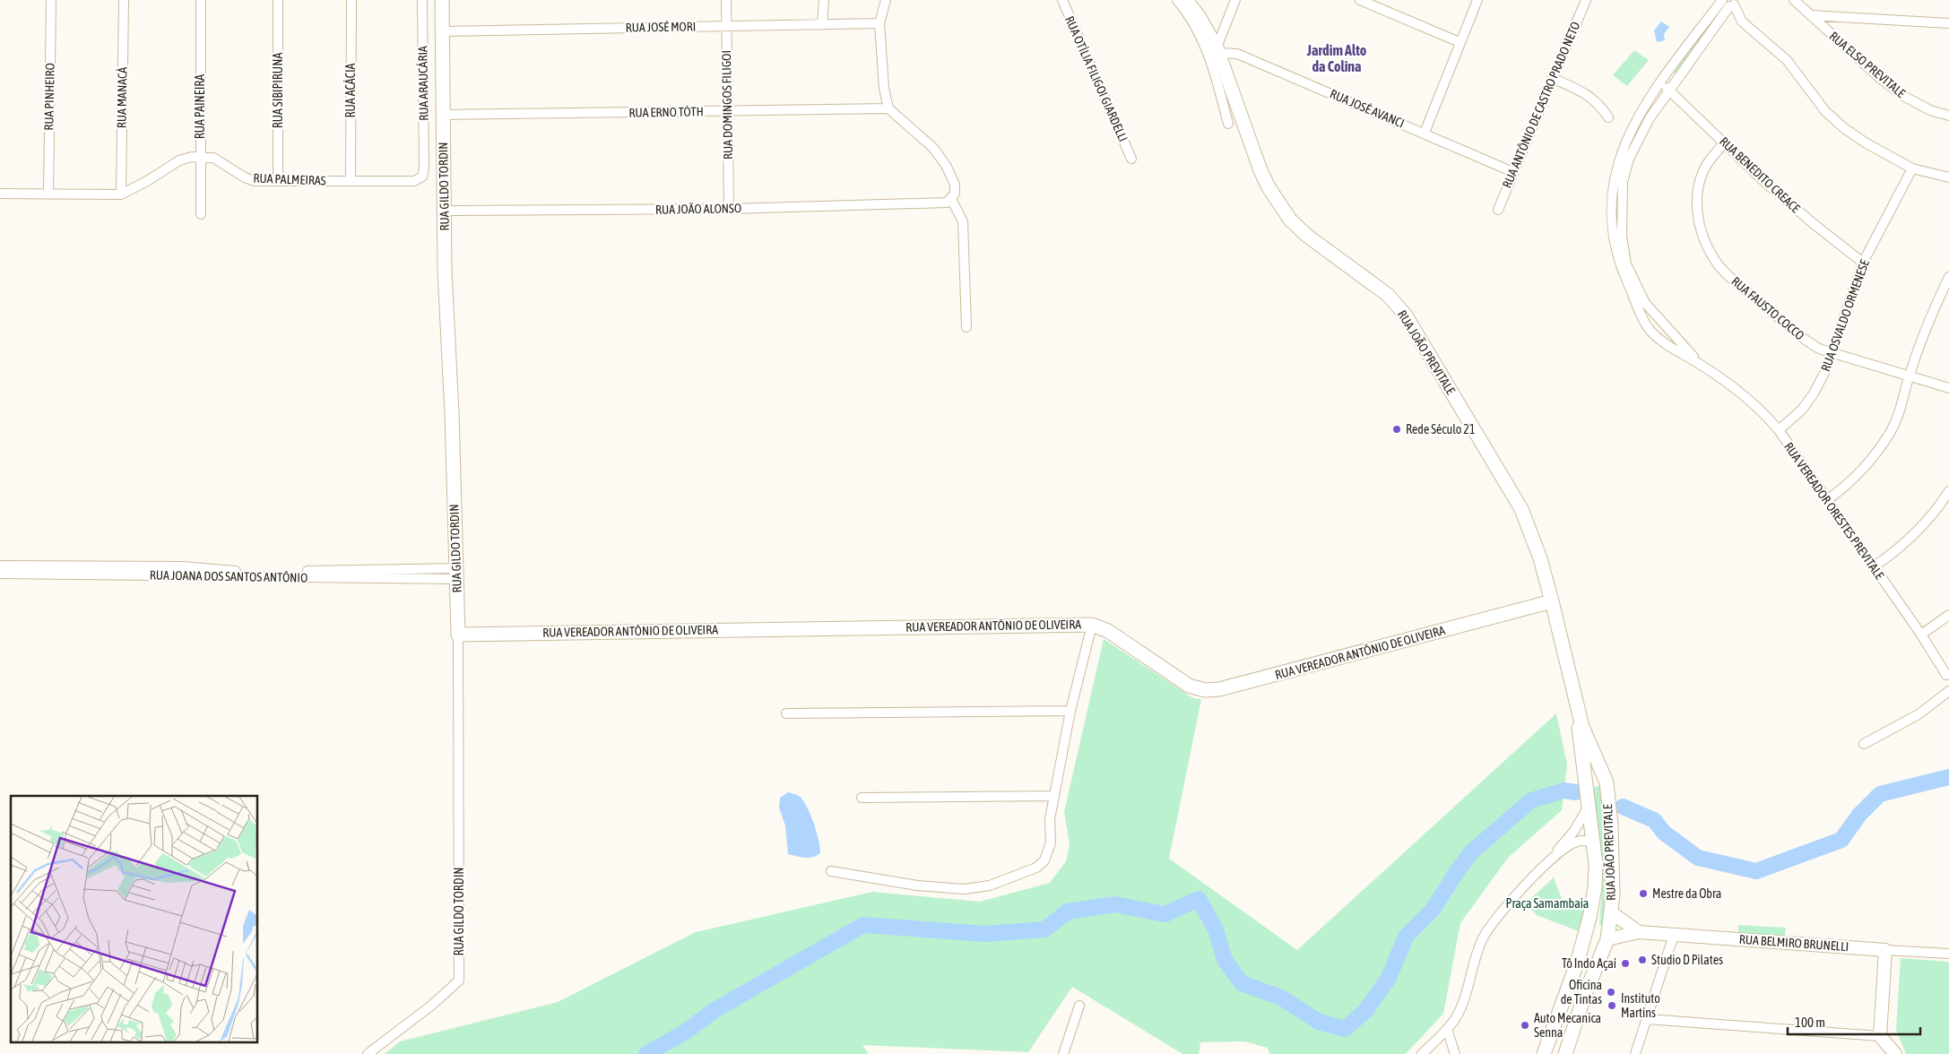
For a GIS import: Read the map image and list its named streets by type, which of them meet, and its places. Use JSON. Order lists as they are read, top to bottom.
{
  "streets": {
    "main road": ["RUA GILDO TORDIN", "RUA JOÃO PREVITALE", "RUA VEREADOR ANTÔNIO DE OLIVEIRA"],
    "street": [
      "RUA JOSÉ MORI",
      "RUA ELSO PREVITALE",
      "RUA OTÍLIA FILIGOI GIARDELLI",
      "RUA ARAUCÁRIA",
      "RUA SIBIPIRUNA",
      "RUA ACÁCIA",
      "RUA PINHEIRO",
      "RUA MANACÁ",
      "RUA DOMINGOS FILIGOI",
      "RUA ANTÔNIO DE CASTRO PRADO NETO",
      "RUA PAINEIRA",
      "RUA JOSÉ AVANCI",
      "RUA ERNO TÓTH",
      "RUA BENEDITO CREACE",
      "RUA PALMEIRAS",
      "RUA JOÃO ALONSO",
      "RUA FAUSTO COCCO",
      "RUA OSVALDO ORMENESE",
      "RUA VEREADOR ORESTES PREVITALE",
      "RUA JOANA DOS SANTOS ANTÔNIO",
      "RUA BELMIRO BRUNELLI"
    ]
  },
  "crossings": [
    ["RUA JOSÉ MORI", "RUA DOMINGOS FILIGOI"],
    ["RUA JOSÉ MORI", "RUA GILDO TORDIN"],
    ["RUA ARAUCÁRIA", "RUA PALMEIRAS"],
    ["RUA SIBIPIRUNA", "RUA PALMEIRAS"],
    ["RUA ACÁCIA", "RUA PALMEIRAS"],
    ["RUA PINHEIRO", "RUA PALMEIRAS"],
    ["RUA MANACÁ", "RUA PALMEIRAS"],
    ["RUA DOMINGOS FILIGOI", "RUA ERNO TÓTH"],
    ["RUA DOMINGOS FILIGOI", "RUA JOÃO ALONSO"],
    ["RUA ANTÔNIO DE CASTRO PRADO NETO", "RUA JOSÉ AVANCI"],
    ["RUA PAINEIRA", "RUA PALMEIRAS"],
    ["RUA JOSÉ AVANCI", "RUA JOÃO PREVITALE"],
    ["RUA ERNO TÓTH", "RUA GILDO TORDIN"],
    ["RUA BENEDITO CREACE", "RUA FAUSTO COCCO"],
    ["RUA BENEDITO CREACE", "RUA OSVALDO ORMENESE"],
    ["RUA BENEDITO CREACE", "RUA VEREADOR ORESTES PREVITALE"],
    ["RUA GILDO TORDIN", "RUA JOÃO ALONSO"],
    ["RUA GILDO TORDIN", "RUA JOANA DOS SANTOS ANTÔNIO"],
    ["RUA GILDO TORDIN", "RUA VEREADOR ANTÔNIO DE OLIVEIRA"],
    ["RUA FAUSTO COCCO", "RUA OSVALDO ORMENESE"],
    ["RUA OSVALDO ORMENESE", "RUA VEREADOR ORESTES PREVITALE"],
    ["RUA JOÃO PREVITALE", "RUA VEREADOR ANTÔNIO DE OLIVEIRA"],
    ["RUA JOÃO PREVITALE", "RUA BELMIRO BRUNELLI"]
  ],
  "districts": ["Jardim Alto da Colina"],
  "parks": ["Praça Samambaia"],
  "places": [
    "Rede Século 21",
    "Mestre da Obra",
    "Studio D Pilates",
    "Tô Indo Açaí",
    "Oficina de Tintas",
    "Instituto Martins",
    "Auto Mecanica Senna"
  ],
  "scale_bar": "100 m"
}
